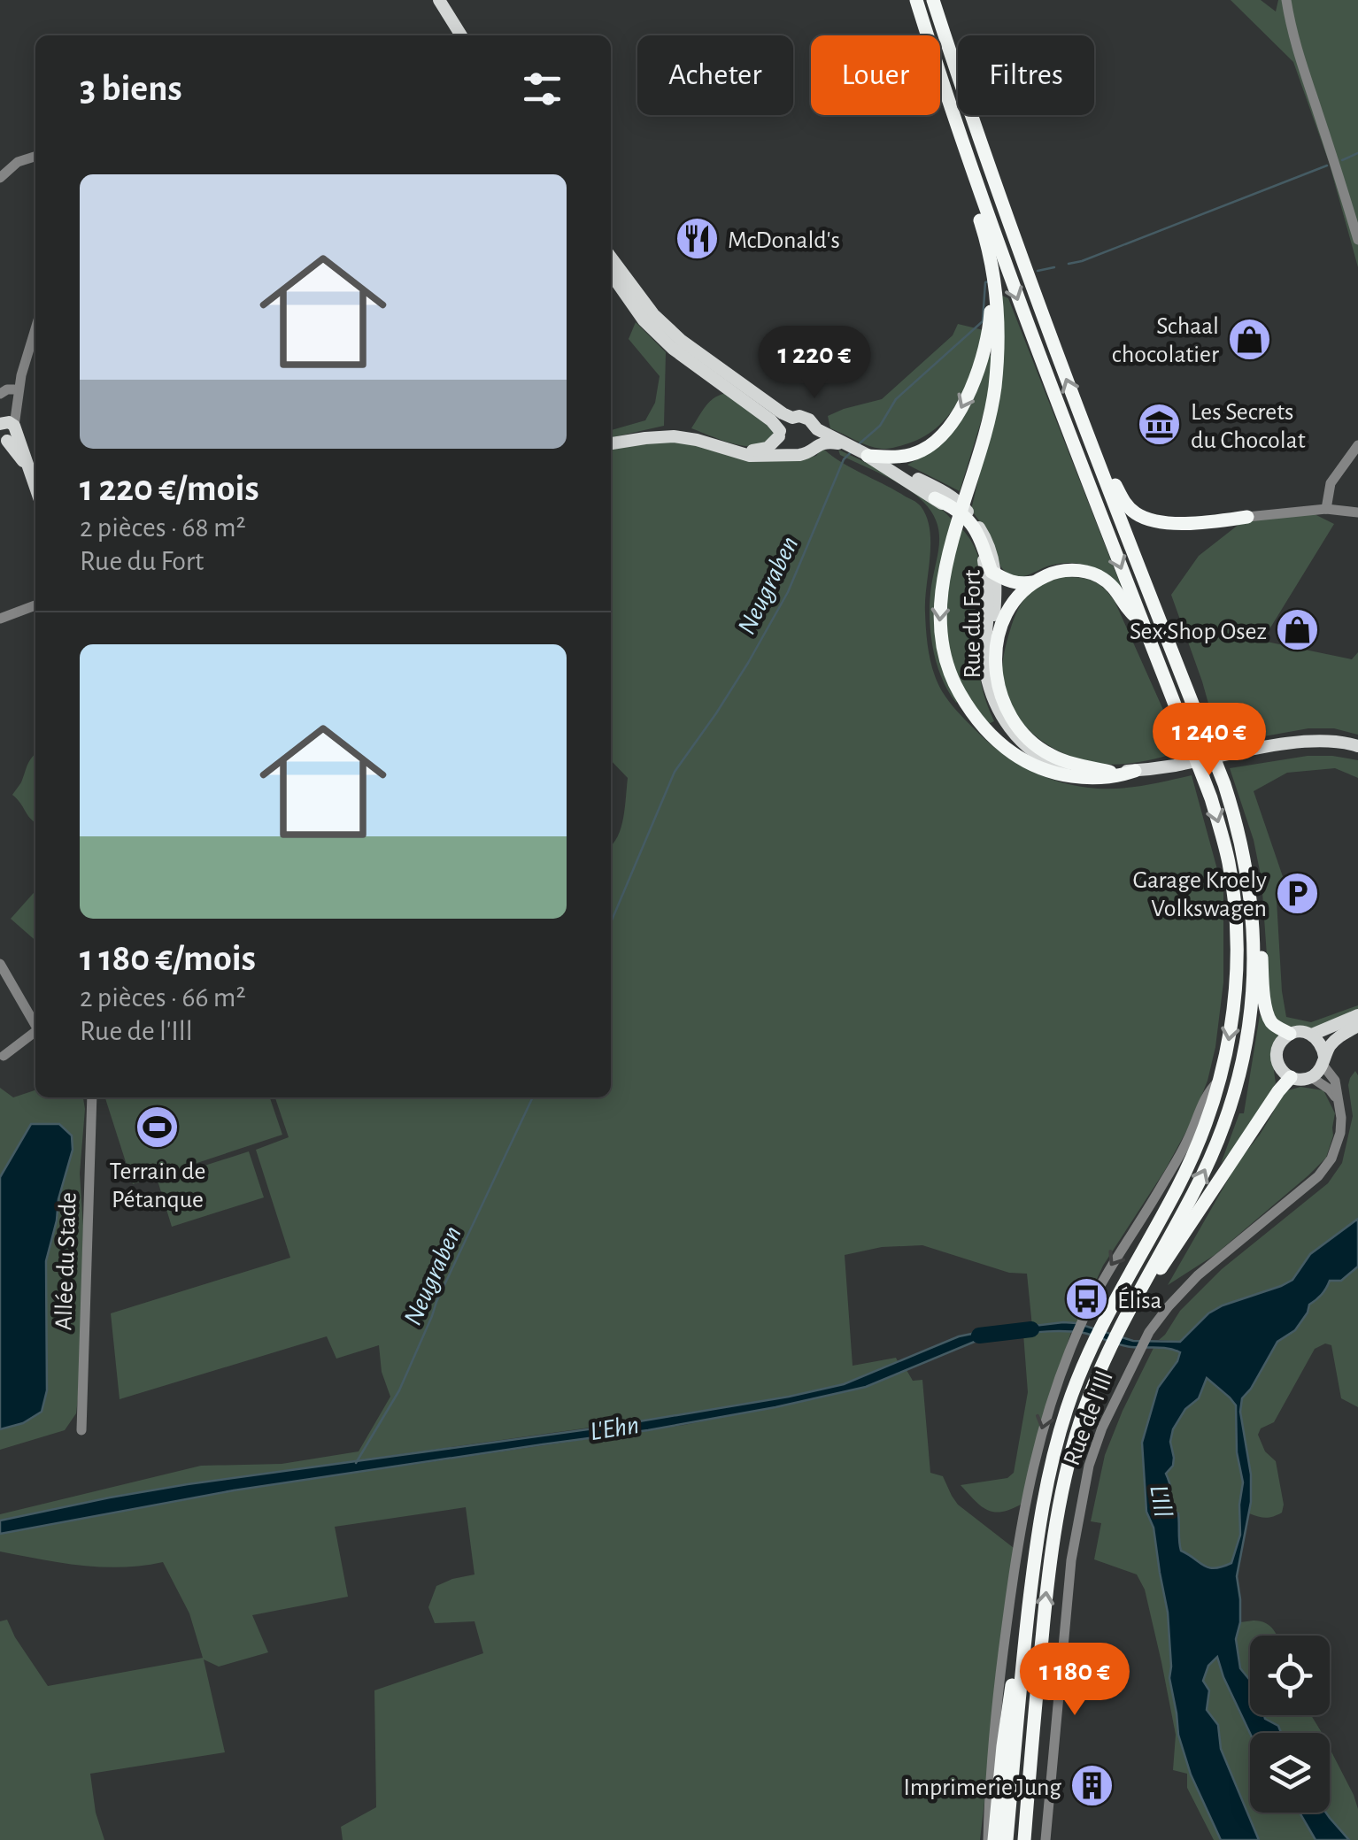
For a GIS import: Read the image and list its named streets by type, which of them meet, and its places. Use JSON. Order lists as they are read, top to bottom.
{
  "streets": {
    "main road": ["Rue du Fort"],
    "street": ["Allée du Stade", "Rue de l'Ill"]
  },
  "water": ["Neugraben", "L'Ehn", "L'Ill"],
  "places": {
    "restaurant": ["McDonald's"],
    "shop": ["Schaal chocolatier", "Sex Shop Osez"],
    "museum": ["Les Secrets du Chocolat"],
    "parking": ["Garage Kroely Volkswagen"],
    "sports": ["Terrain de Pétanque"],
    "bus stop": ["Élisa"],
    "building": ["Imprimerie Jung"]
  },
  "page": {
    "chip": ["Acheter", "Louer", "Filtres"],
    "heading": "3 biens",
    "list": [
      {
        "name": "1 220 €/mois",
        "note": "2 pièces · 68 m² · Rue du Fort"
      },
      {
        "name": "1 180 €/mois",
        "note": "2 pièces · 66 m² · Rue de l'Ill"
      }
    ],
    "price": ["1 220 €", "1 240 €", "1 180 €"]
  }
}
